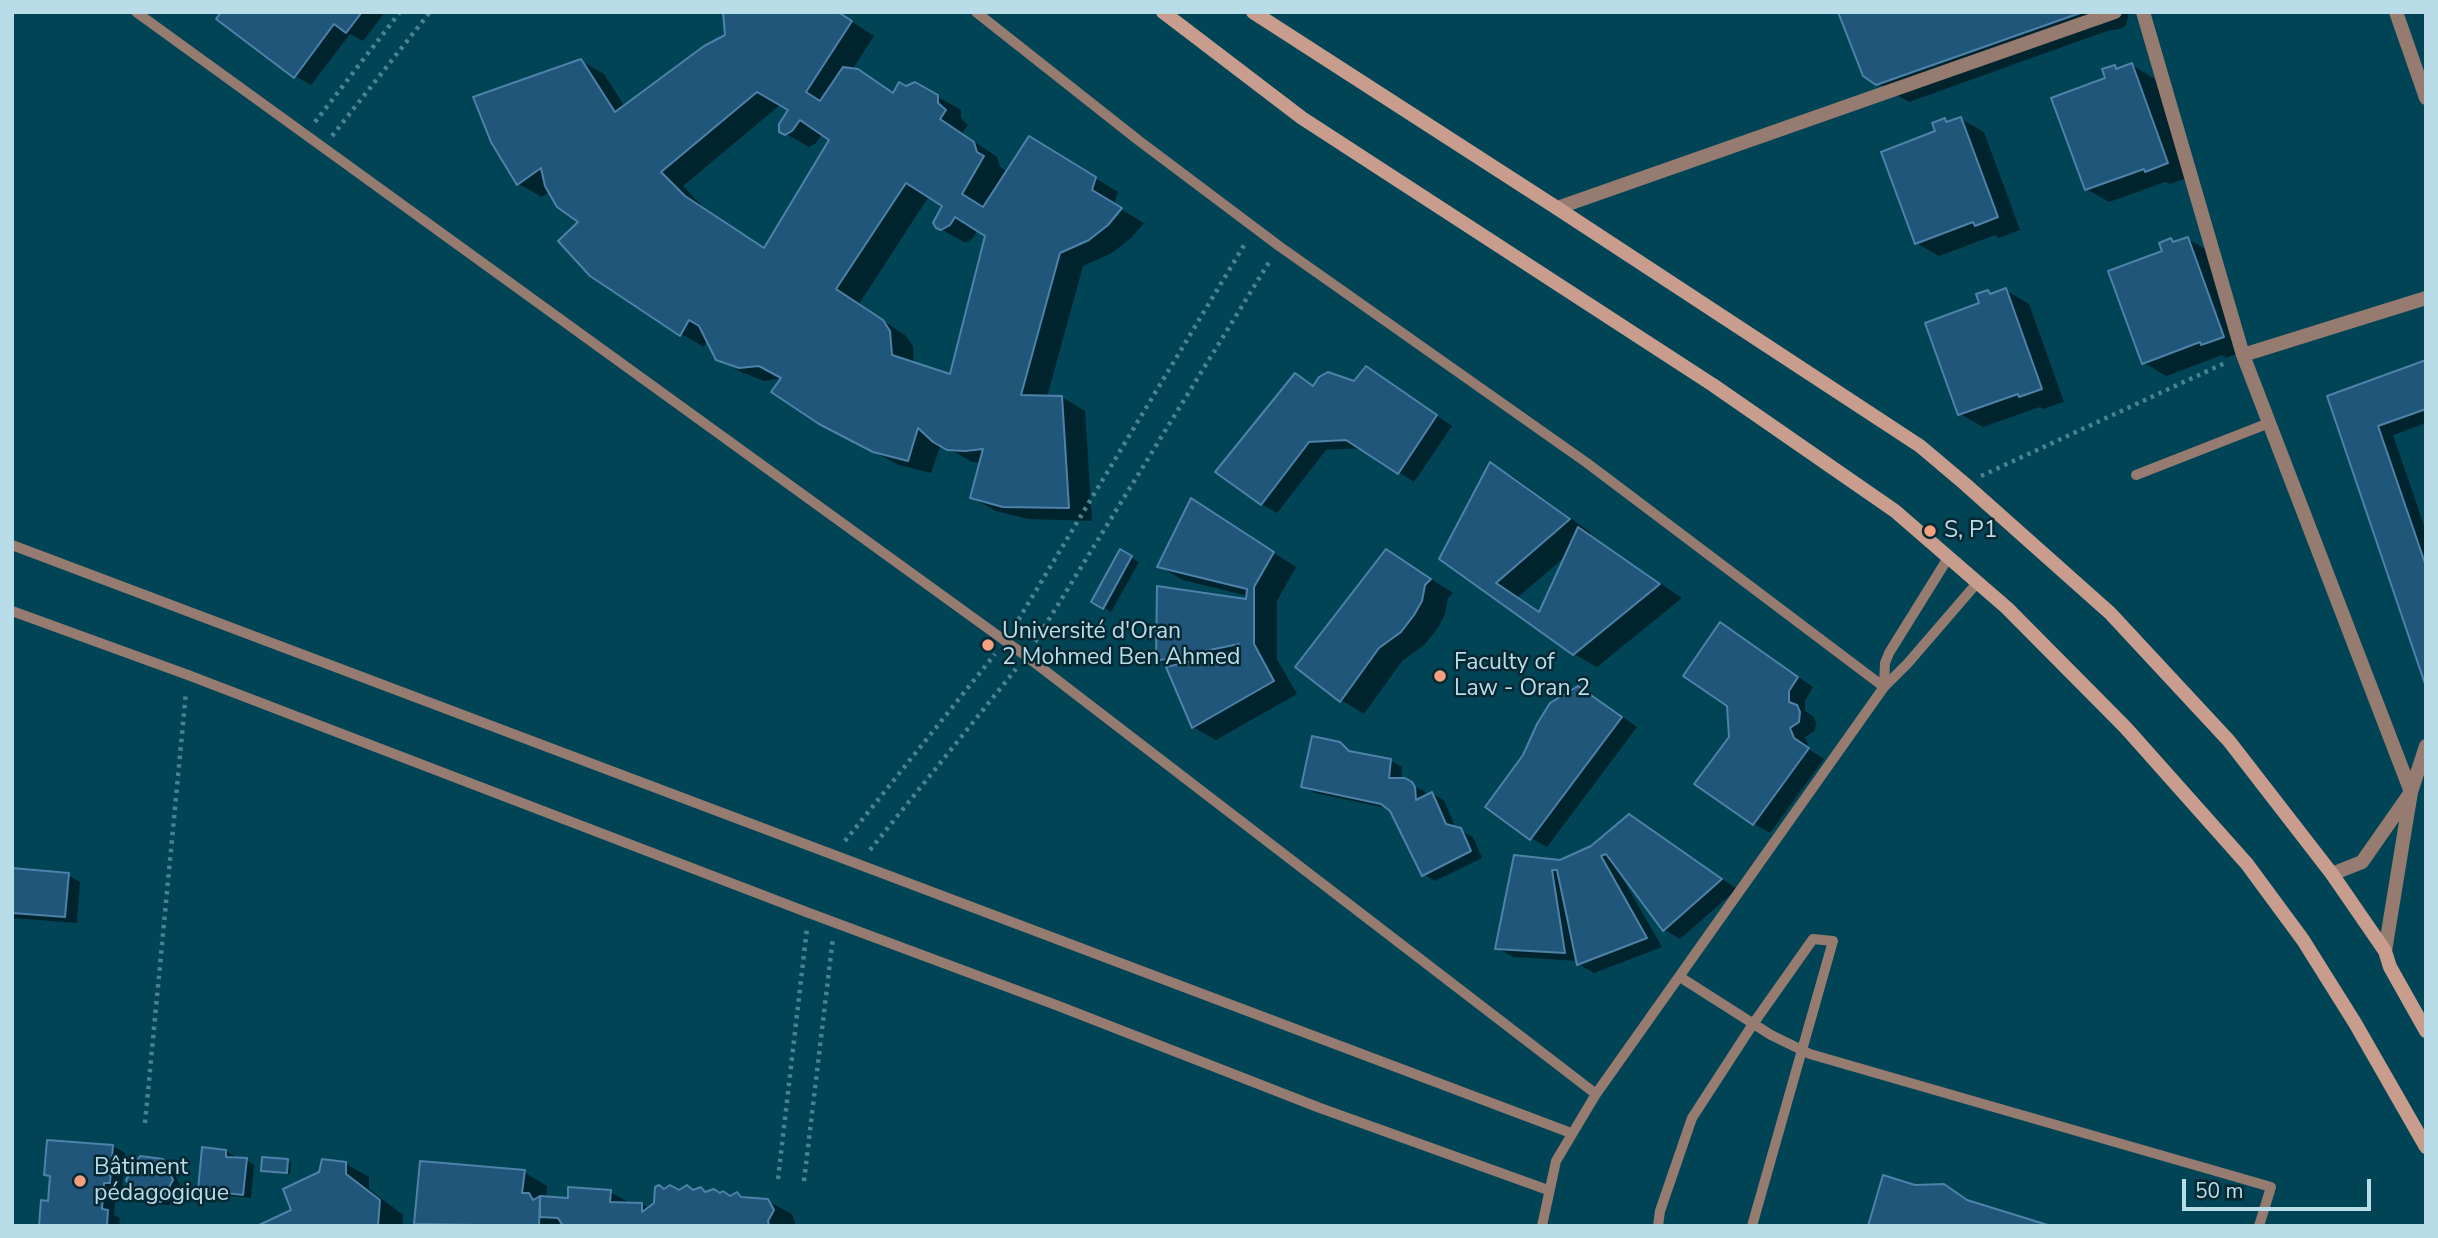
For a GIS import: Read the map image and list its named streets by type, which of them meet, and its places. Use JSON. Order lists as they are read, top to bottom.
{
  "places": [
    "S, P1",
    "Université d'Oran 2 Mohmed Ben Ahmed",
    "Faculty of Law - Oran 2",
    "Bâtiment pédagogique"
  ],
  "scale_bar": "50 m"
}
